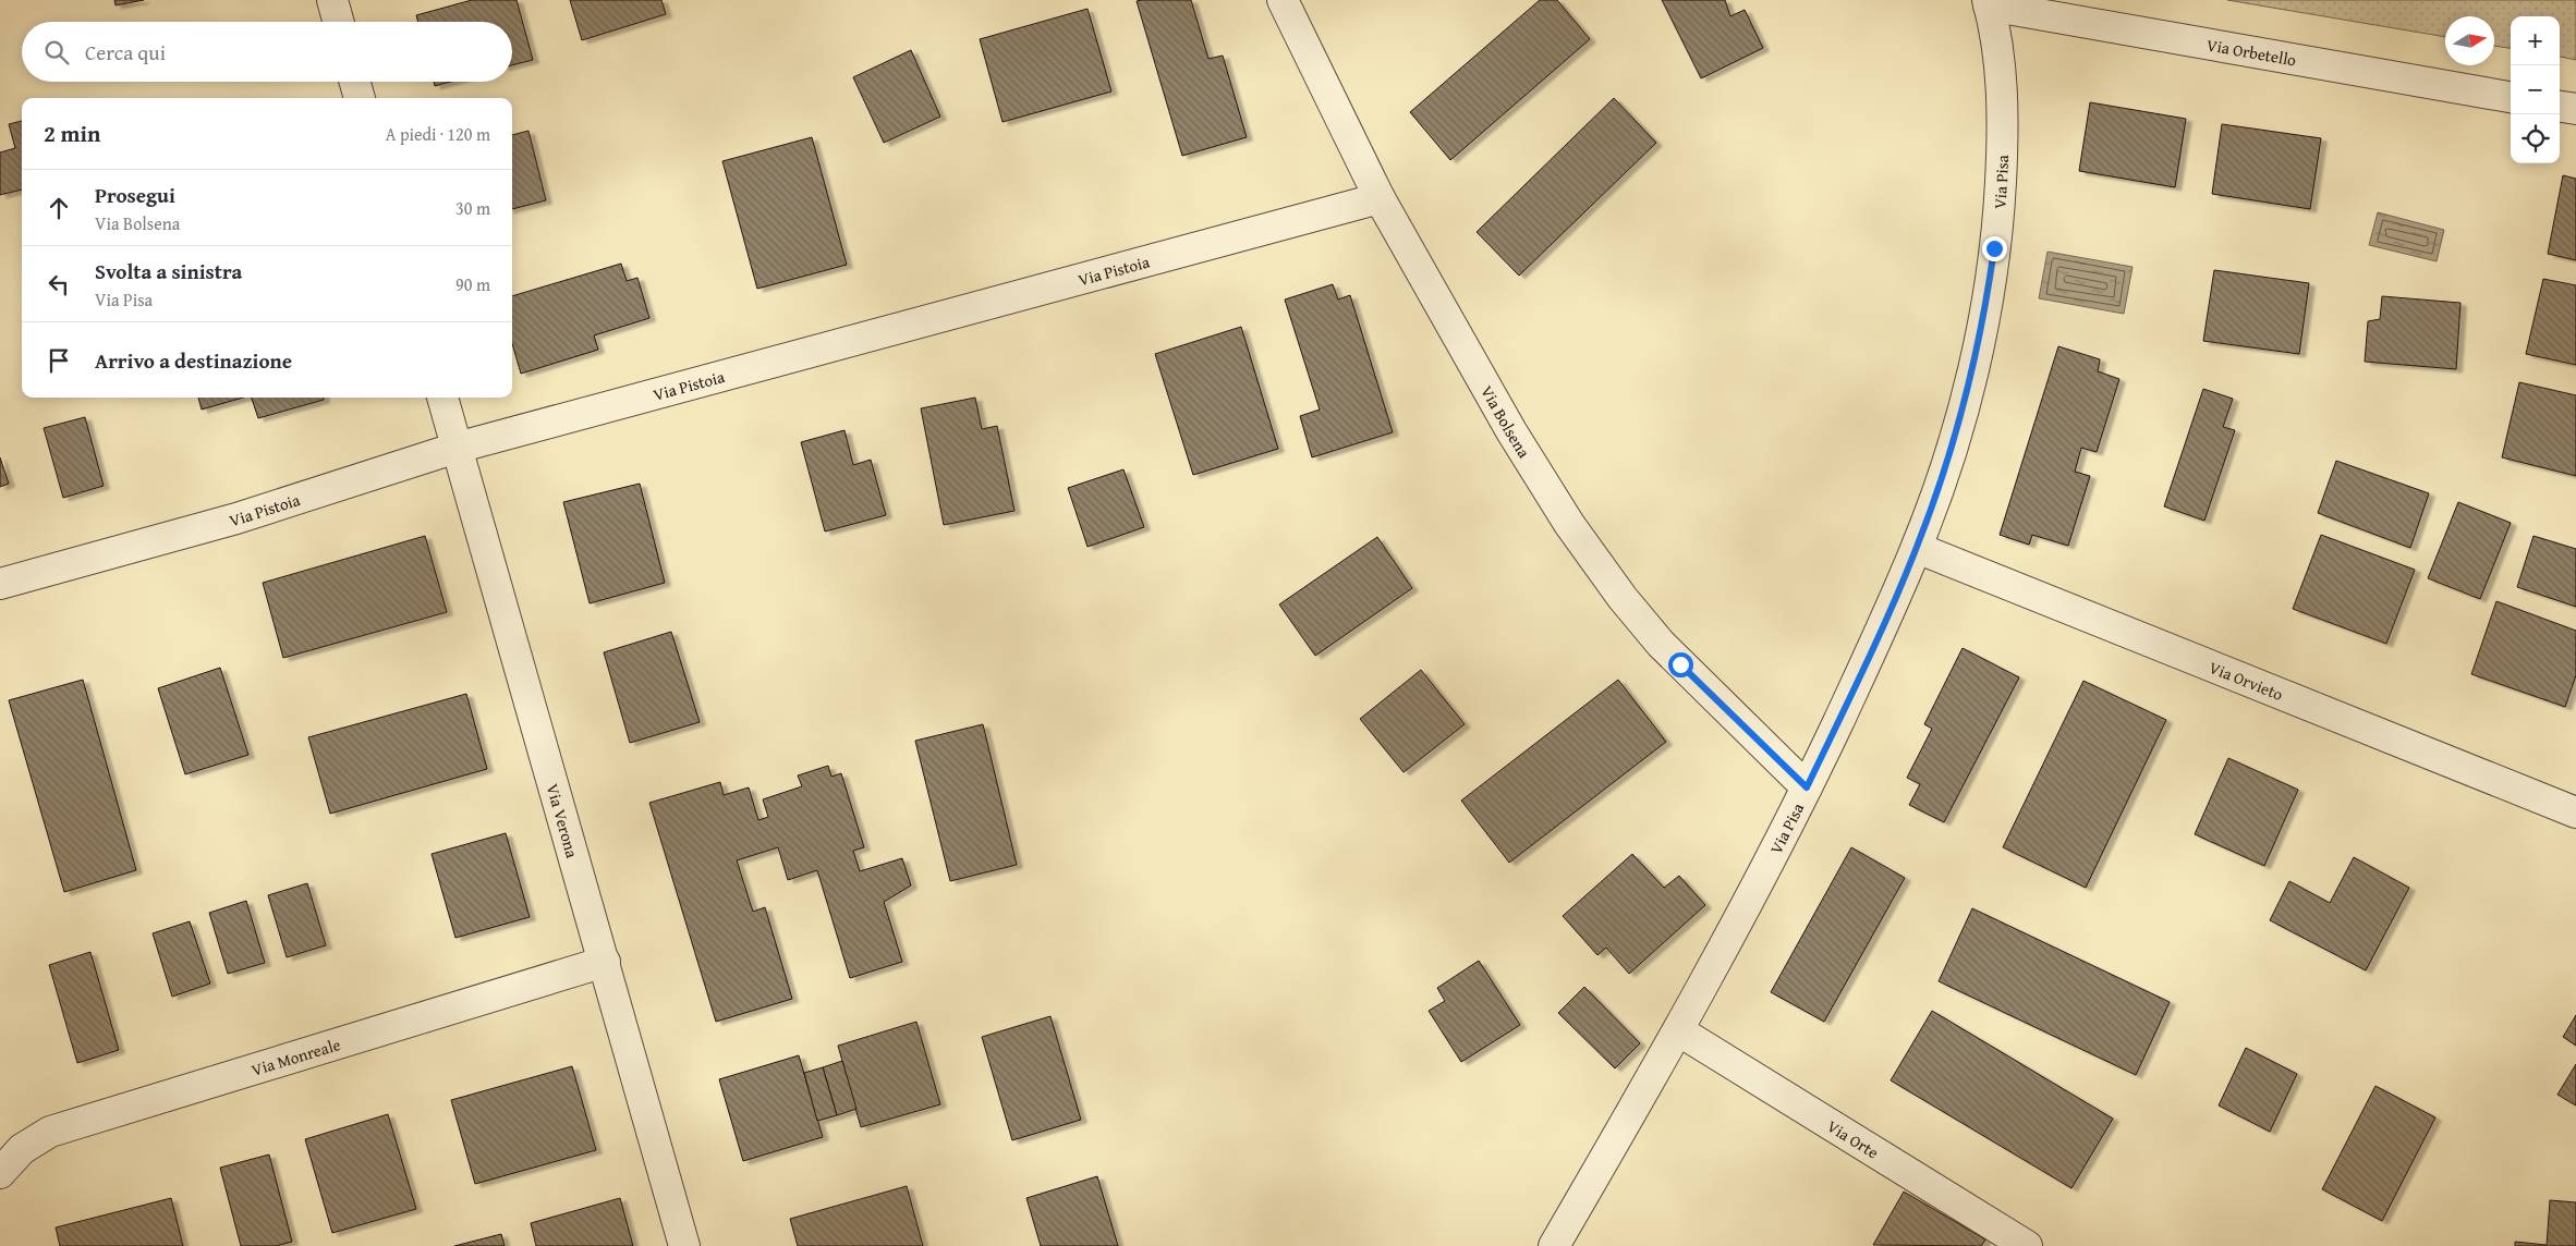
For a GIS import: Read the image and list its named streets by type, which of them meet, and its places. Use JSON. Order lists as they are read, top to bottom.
{
  "streets": {
    "street": [
      "Via Orbetello",
      "Via Pisa",
      "Via Pistoia",
      "Via Bolsena",
      "Via Orvieto",
      "Via Verona",
      "Via Monreale",
      "Via Orte"
    ]
  },
  "crossings": [
    ["Via Orbetello", "Via Pisa"],
    ["Via Pisa", "Via Bolsena"],
    ["Via Pisa", "Via Orvieto"],
    ["Via Pisa", "Via Orte"],
    ["Via Pistoia", "Via Bolsena"],
    ["Via Pistoia", "Via Verona"],
    ["Via Verona", "Via Monreale"]
  ],
  "north": "right",
  "page": {
    "map_buttons": ["+", "−"],
    "search": "Cerca qui",
    "heading": ["2 min", "A piedi · 120 m"],
    "list": [
      ["Prosegui", "Via Bolsena", "30 m"],
      ["Svolta a sinistra", "Via Pisa", "90 m"],
      "Arrivo a destinazione"
    ]
  }
}
